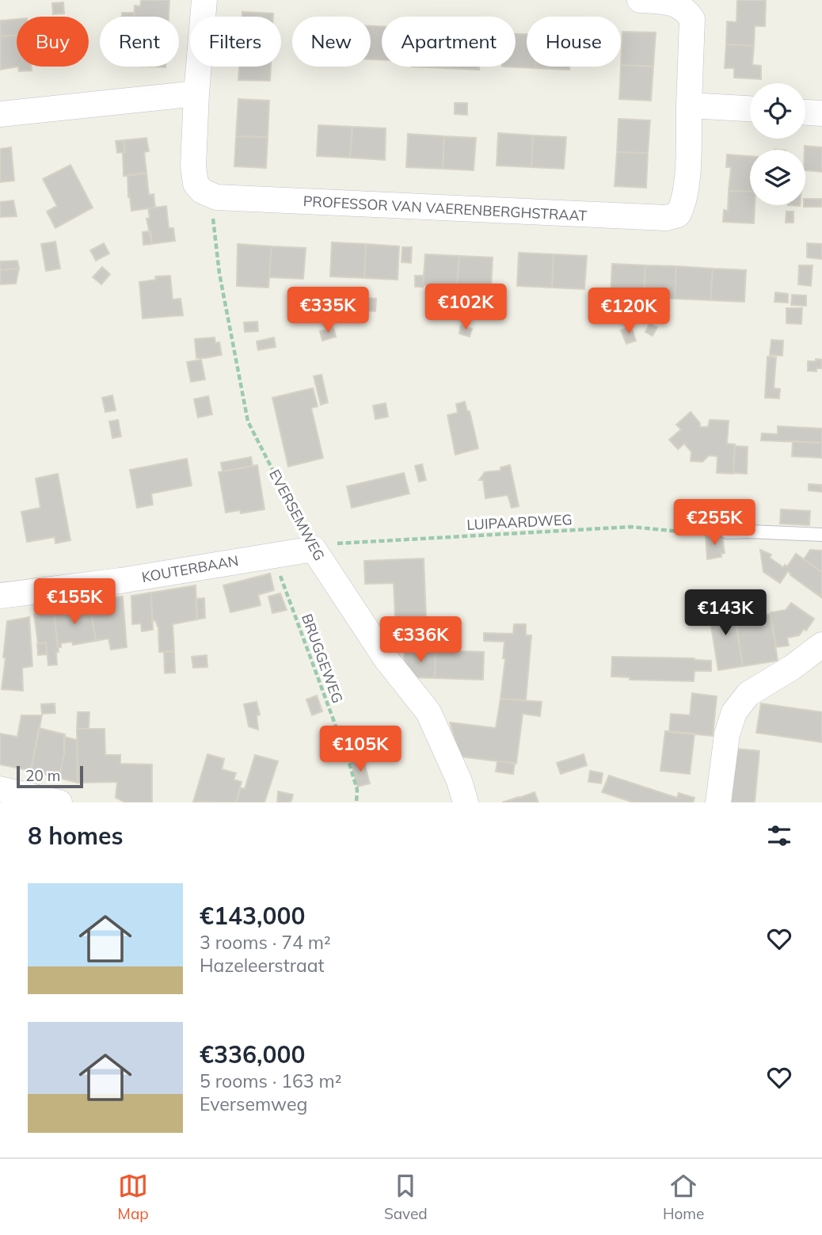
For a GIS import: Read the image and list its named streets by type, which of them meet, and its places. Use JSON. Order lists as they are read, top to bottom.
{
  "streets": {
    "street": ["PROFESSOR VAN VAERENBERGHSTRAAT", "EVERSEMWEG", "KOUTERBAAN"],
    "path": ["LUIPAARDWEG", "BRUGGEWEG"]
  },
  "crossings": [
    ["PROFESSOR VAN VAERENBERGHSTRAAT", "EVERSEMWEG"],
    ["EVERSEMWEG", "LUIPAARDWEG"],
    ["EVERSEMWEG", "KOUTERBAAN"],
    ["LUIPAARDWEG", "KOUTERBAAN"],
    ["KOUTERBAAN", "BRUGGEWEG"]
  ],
  "scale_bar": "20 m",
  "page": {
    "chip": [
      "Buy",
      "Rent",
      "Filters",
      "New",
      "Apartment",
      "House"
    ],
    "price": [
      "€102K",
      "€335K",
      "€120K",
      "€255K",
      "€155K",
      "€143K",
      "€336K",
      "€105K"
    ],
    "scale": "20 m",
    "heading": "8 homes",
    "list": [
      {
        "name": "€143,000",
        "note": "3 rooms · 74 m² · Hazeleerstraat"
      },
      {
        "name": "€336,000",
        "note": "5 rooms · 163 m² · Eversemweg"
      }
    ],
    "tabs": ["Map", "Saved", "Home"]
  }
}
